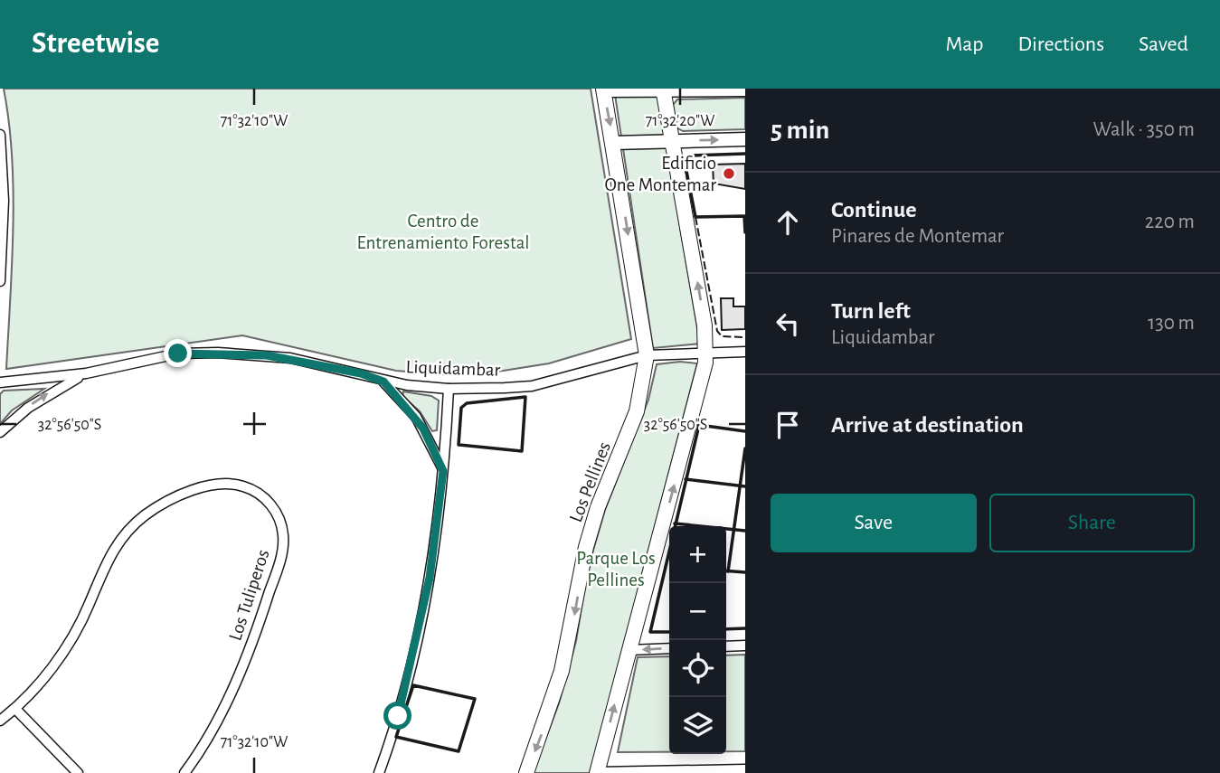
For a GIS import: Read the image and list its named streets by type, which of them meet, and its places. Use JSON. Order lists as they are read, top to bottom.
{
  "streets": {
    "main road": ["Los Pellines"],
    "street": ["Liquidambar", "Los Tuliperos"]
  },
  "crossings": [
    ["Liquidambar", "Los Pellines"]
  ],
  "parks": ["Centro de Entrenamiento Forestal", "Parque Los Pellines"],
  "places": ["Edificio One Montemar"],
  "page": {
    "header": "Streetwise",
    "nav": ["Map", "Directions", "Saved"],
    "heading": ["5 min", "Walk · 350 m"],
    "list": [
      ["Continue", "Pinares de Montemar", "220 m"],
      ["Turn left", "Liquidambar", "130 m"],
      "Arrive at destination"
    ],
    "buttons": ["Save", "Share"],
    "map_buttons": ["+", "−"]
  },
  "coordinates": ["71°32'10\"W", "71°32'20\"W", "32°56'50\"S"]
}
